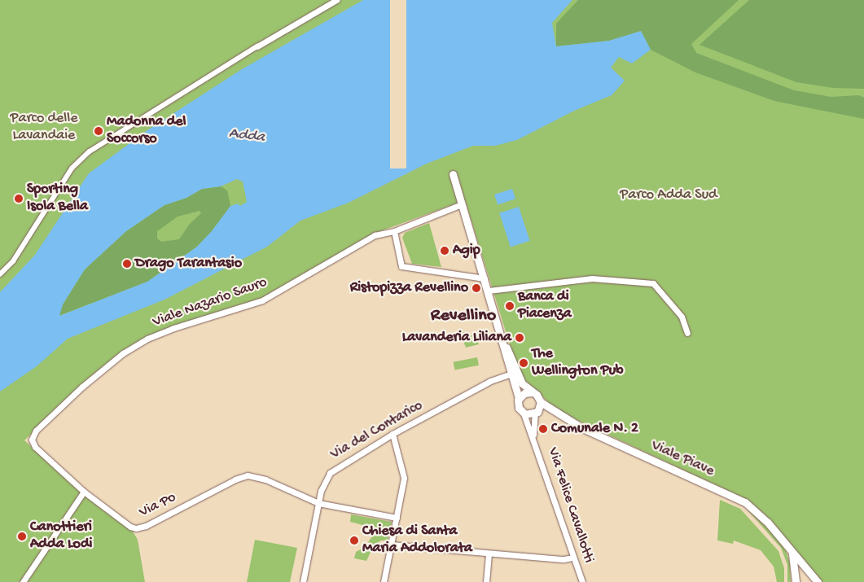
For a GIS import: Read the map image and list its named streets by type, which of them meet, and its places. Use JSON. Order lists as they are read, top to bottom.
{
  "streets": {
    "street": [
      "Viale Nazario Sauro",
      "Via del Contarico",
      "Viale Piave",
      "Via Po",
      "Via Felice Cavallotti"
    ]
  },
  "crossings": [
    ["Viale Nazario Sauro", "Via Po"],
    ["Via del Contarico", "Via Po"],
    ["Viale Piave", "Via Felice Cavallotti"]
  ],
  "districts": ["Revellino"],
  "water": ["Adda"],
  "parks": ["Parco delle Lavandaie", "Parco Adda Sud"],
  "places": [
    "Madonna del Soccorso",
    "Sporting Isola Bella",
    "Agip",
    "Drago Tarantasio",
    "Ristopizza Revellino",
    "Banca di Piacenza",
    "Lavanderia Liliana",
    "The Wellington Pub",
    "Comunale N. 2",
    "Canottieri Adda Lodi",
    "Chiesa di Santa Maria Addolorata"
  ]
}
